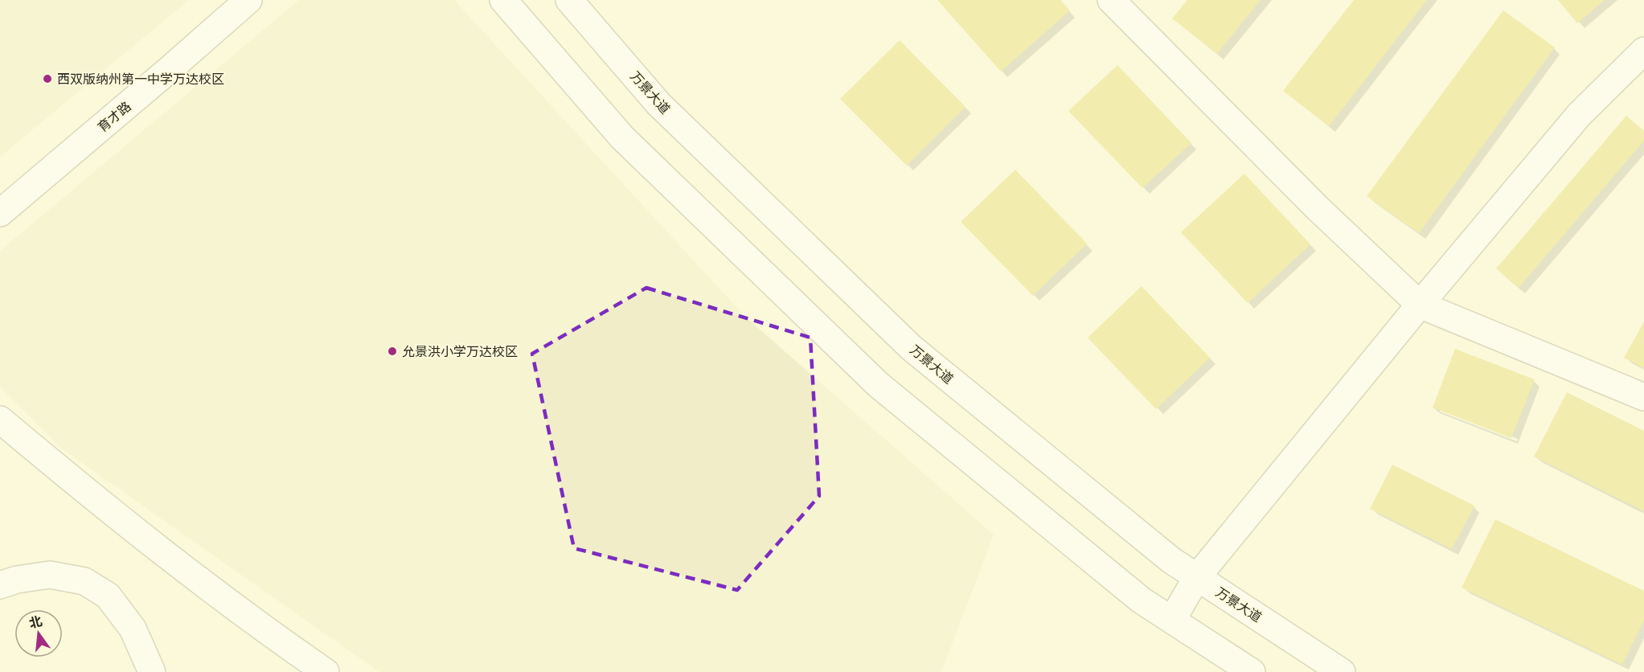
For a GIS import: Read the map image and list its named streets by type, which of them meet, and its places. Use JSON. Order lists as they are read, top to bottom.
{
  "streets": {
    "main road": ["万景大道", "育才路"]
  },
  "places": ["西双版纳州第一中学万达校区", "允景洪小学万达校区"],
  "north": "top"
}
